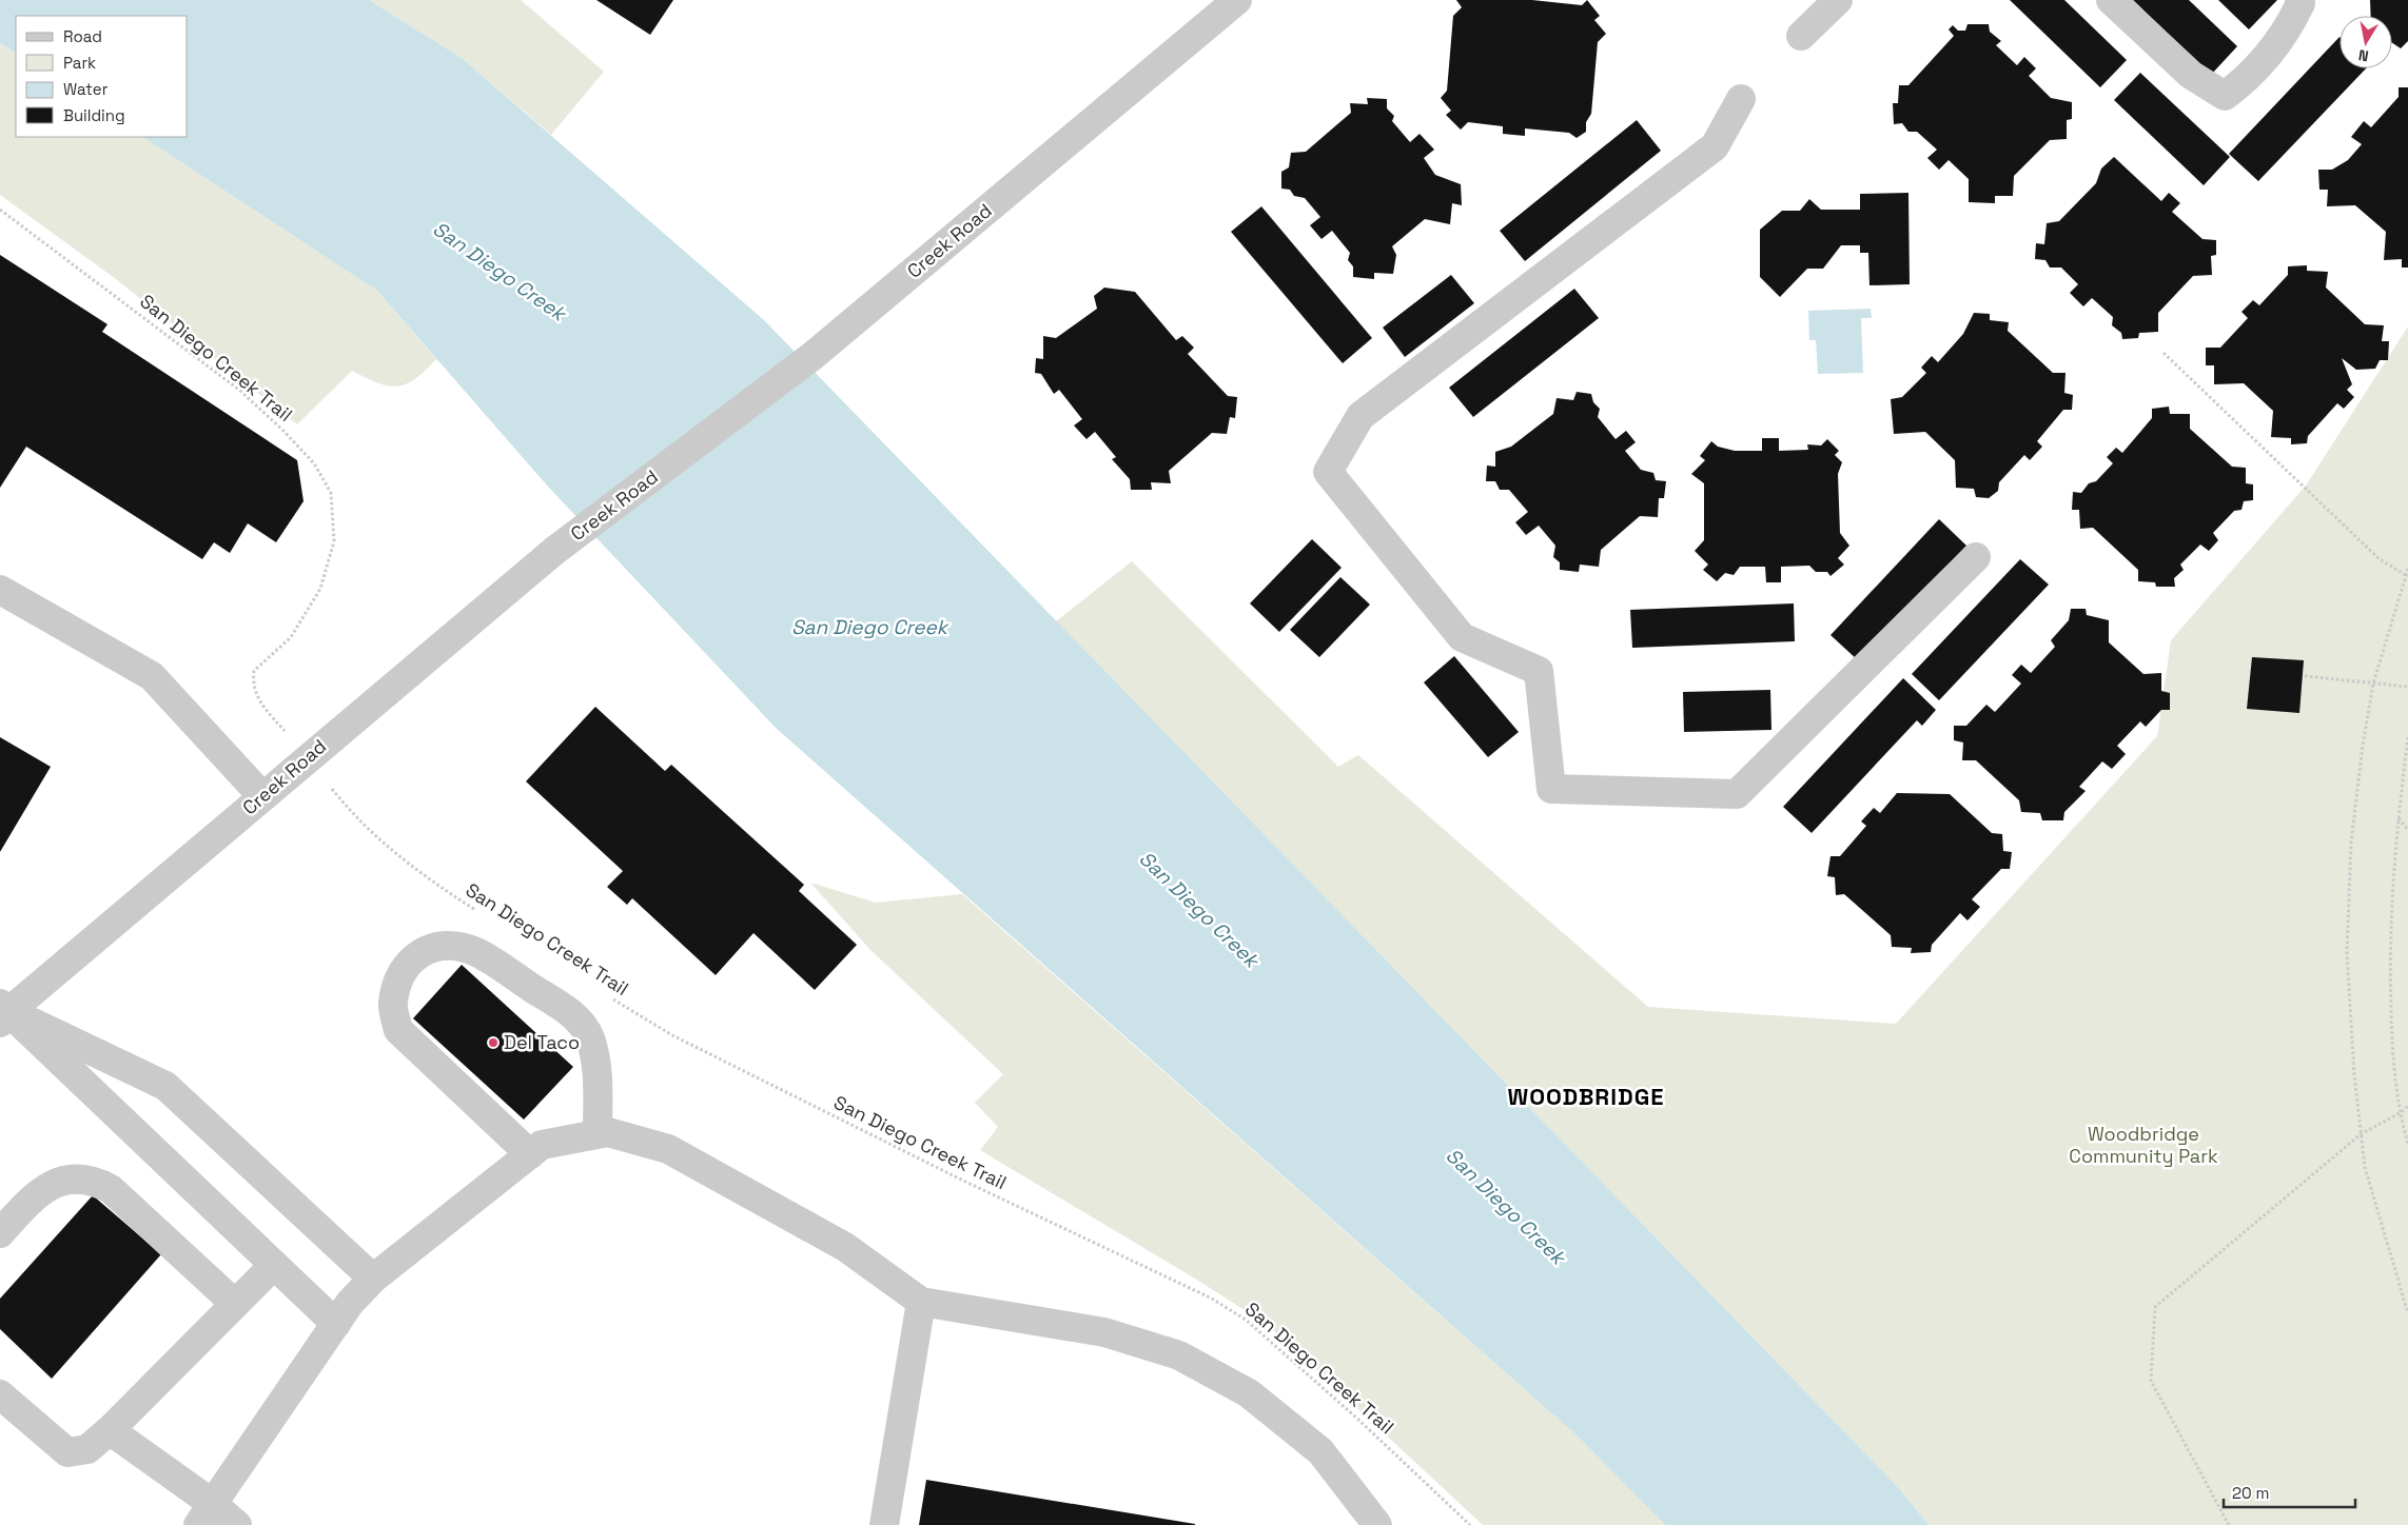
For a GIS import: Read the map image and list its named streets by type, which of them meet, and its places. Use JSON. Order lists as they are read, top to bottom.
{
  "streets": {
    "street": ["Creek Road"],
    "path": ["San Diego Creek Trail"]
  },
  "districts": ["WOODBRIDGE"],
  "water": ["San Diego Creek"],
  "parks": ["Woodbridge Community Park"],
  "places": ["Del Taco"],
  "legend": [
    "Road",
    "Park",
    "Water",
    "Building"
  ],
  "scale_bar": "20 m",
  "north": "bottom"
}
